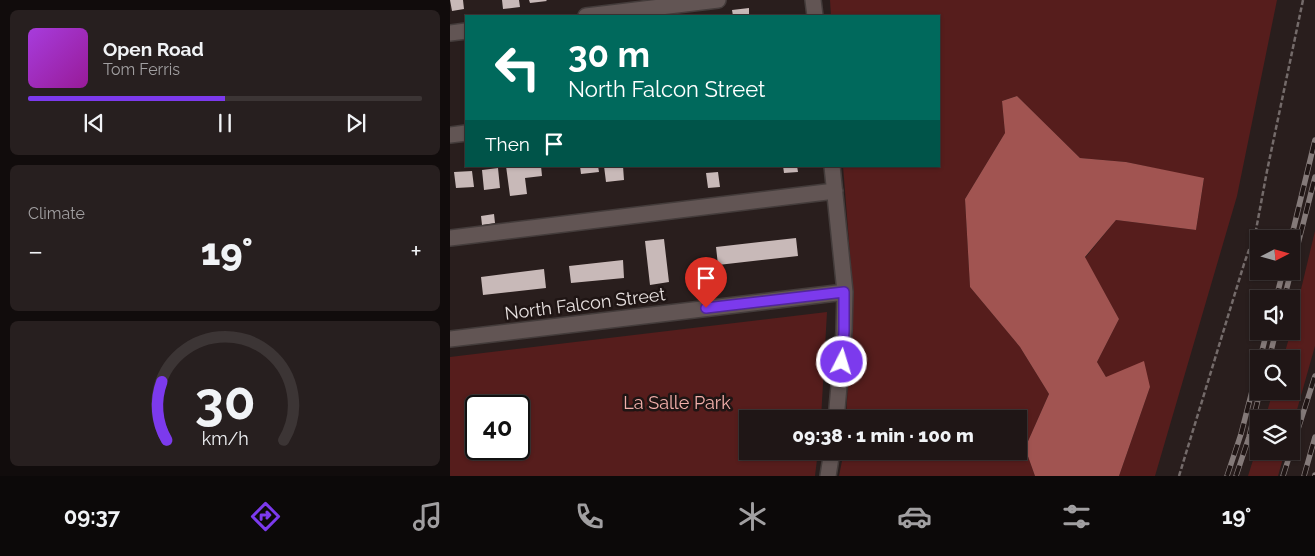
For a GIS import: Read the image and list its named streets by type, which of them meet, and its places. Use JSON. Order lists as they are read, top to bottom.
{
  "streets": {
    "street": ["North Falcon Street"]
  },
  "parks": ["La Salle Park"],
  "north": "right",
  "page": {
    "turn": ["30 m", "North Falcon Street"],
    "song": ["Open Road", "Tom Ferris"],
    "then": "Then",
    "tile": "Climate",
    "heat": ["−", "19°", "+"],
    "limit": "40",
    "trip": "09:38 · 1 min · 100 m",
    "tabs": ["09:37", "19°"],
    "gauge": ["30", "km/h"]
  }
}
